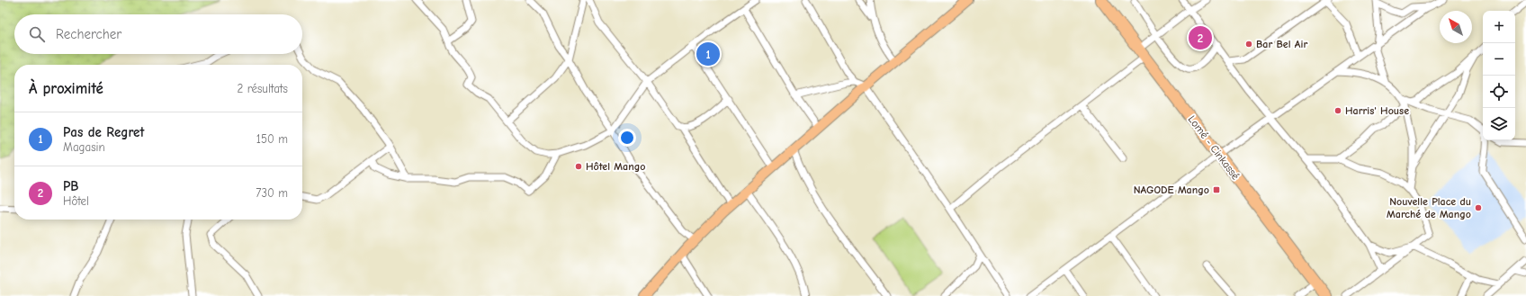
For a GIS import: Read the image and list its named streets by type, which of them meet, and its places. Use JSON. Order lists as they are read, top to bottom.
{
  "streets": {
    "highway": ["Lomé - Cinkassé"]
  },
  "places": {
    "other": [
      "Bar Bel Air",
      "Harris' House",
      "Hôtel Mango",
      "Nouvelle Place du Marché de Mango"
    ],
    "transit": ["NAGODE Mango"]
  },
  "north": "top left",
  "page": {
    "map_buttons": ["+", "−"],
    "search": "Rechercher",
    "pins": ["2", "1"],
    "heading": ["À proximité", "2 résultats"],
    "list": [
      {
        "mark": "1",
        "name": "Pas de Regret",
        "note": "Magasin",
        "value": "150 m"
      },
      {
        "mark": "2",
        "name": "PB",
        "note": "Hôtel",
        "value": "730 m"
      }
    ]
  }
}
